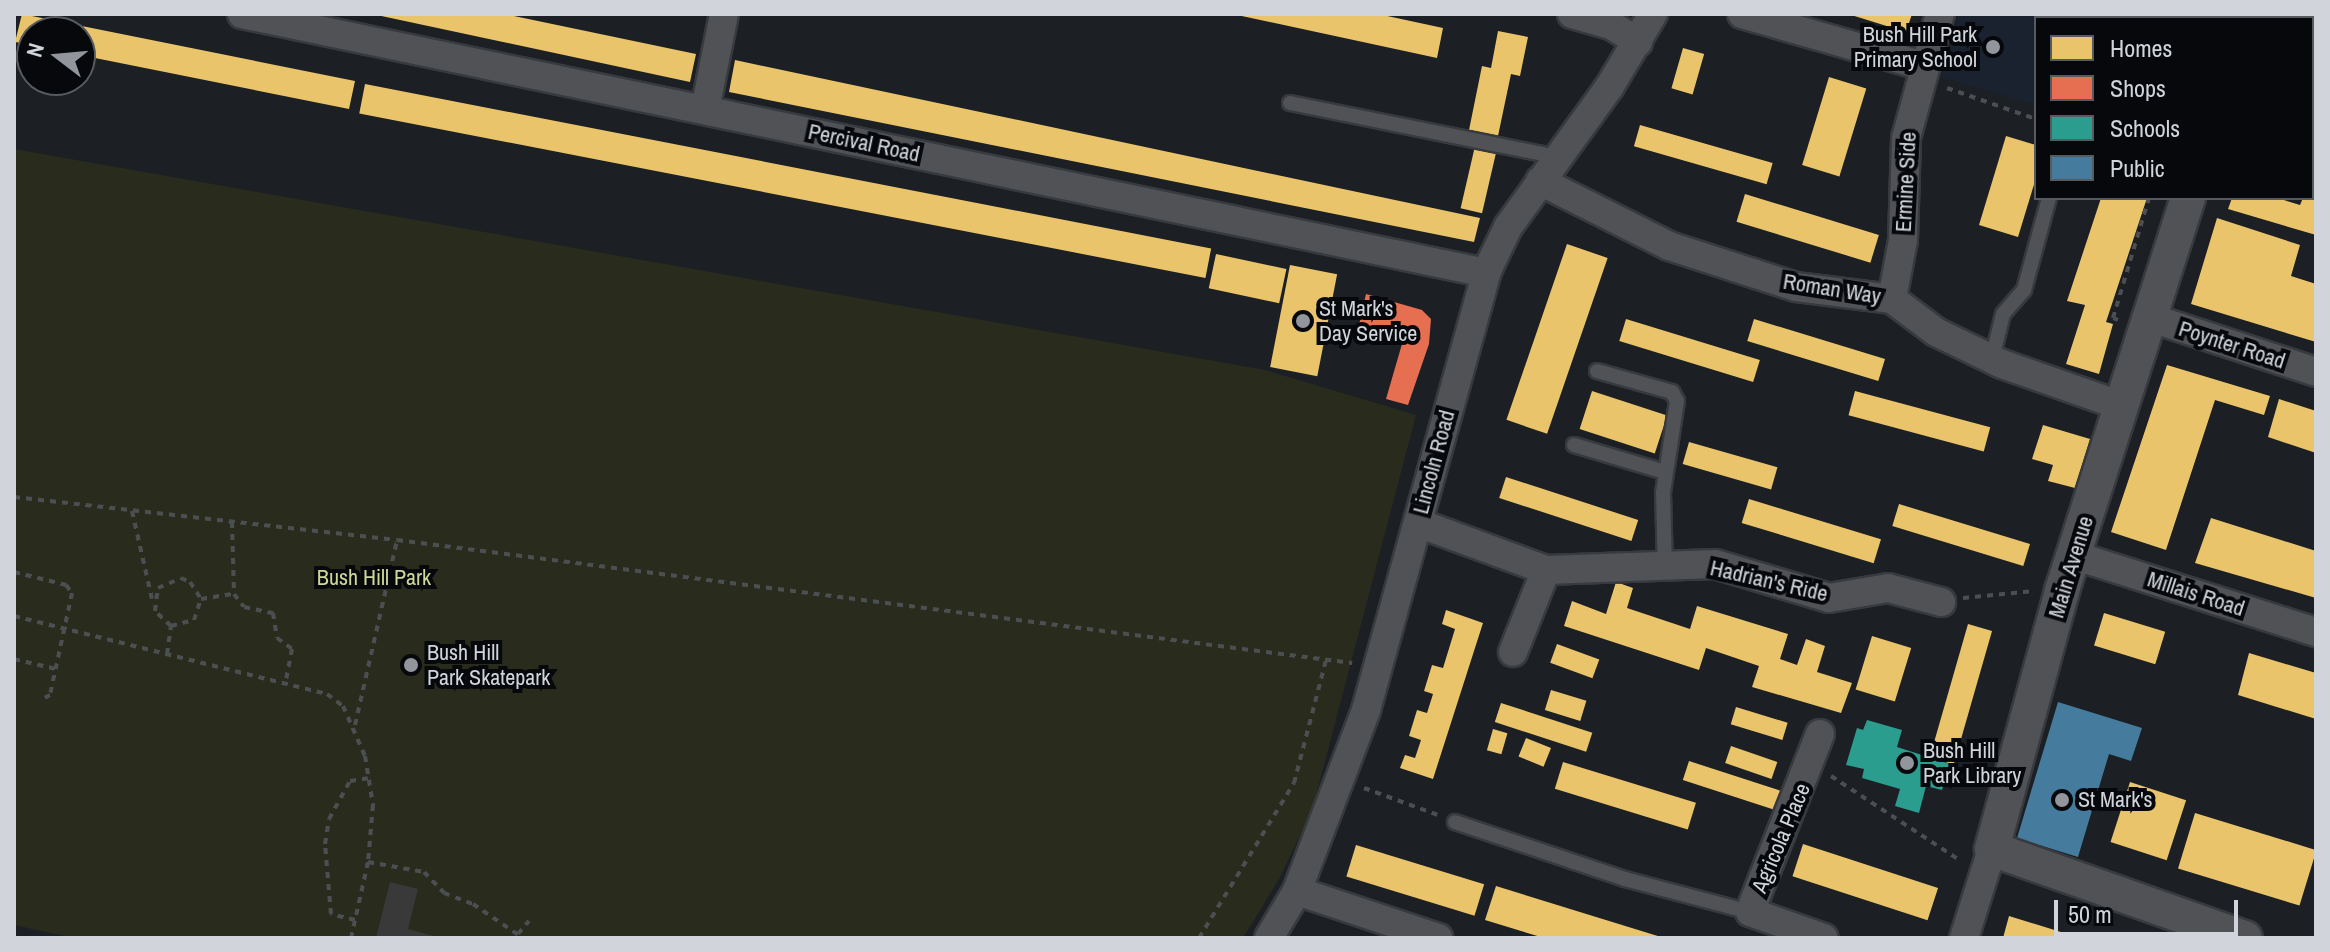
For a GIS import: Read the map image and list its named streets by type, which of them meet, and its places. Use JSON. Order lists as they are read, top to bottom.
{
  "streets": {
    "street": [
      "Percival Road",
      "Ermine Side",
      "Roman Way",
      "Poynter Road",
      "Lincoln Road",
      "Main Avenue",
      "Hadrian's Ride",
      "Millais Road",
      "Agricola Place"
    ]
  },
  "crossings": [
    ["Percival Road", "Lincoln Road"],
    ["Ermine Side", "Roman Way"],
    ["Roman Way", "Lincoln Road"],
    ["Roman Way", "Main Avenue"],
    ["Poynter Road", "Main Avenue"],
    ["Lincoln Road", "Hadrian's Ride"],
    ["Main Avenue", "Millais Road"]
  ],
  "parks": ["Bush Hill Park"],
  "places": [
    "Bush Hill Park Primary School",
    "St Mark's Day Service",
    "Bush Hill Park Skatepark",
    "Bush Hill Park Library",
    "St Mark's"
  ],
  "legend": [
    "Homes",
    "Shops",
    "Schools",
    "Public"
  ],
  "scale_bar": "50 m",
  "north": "left"
}
